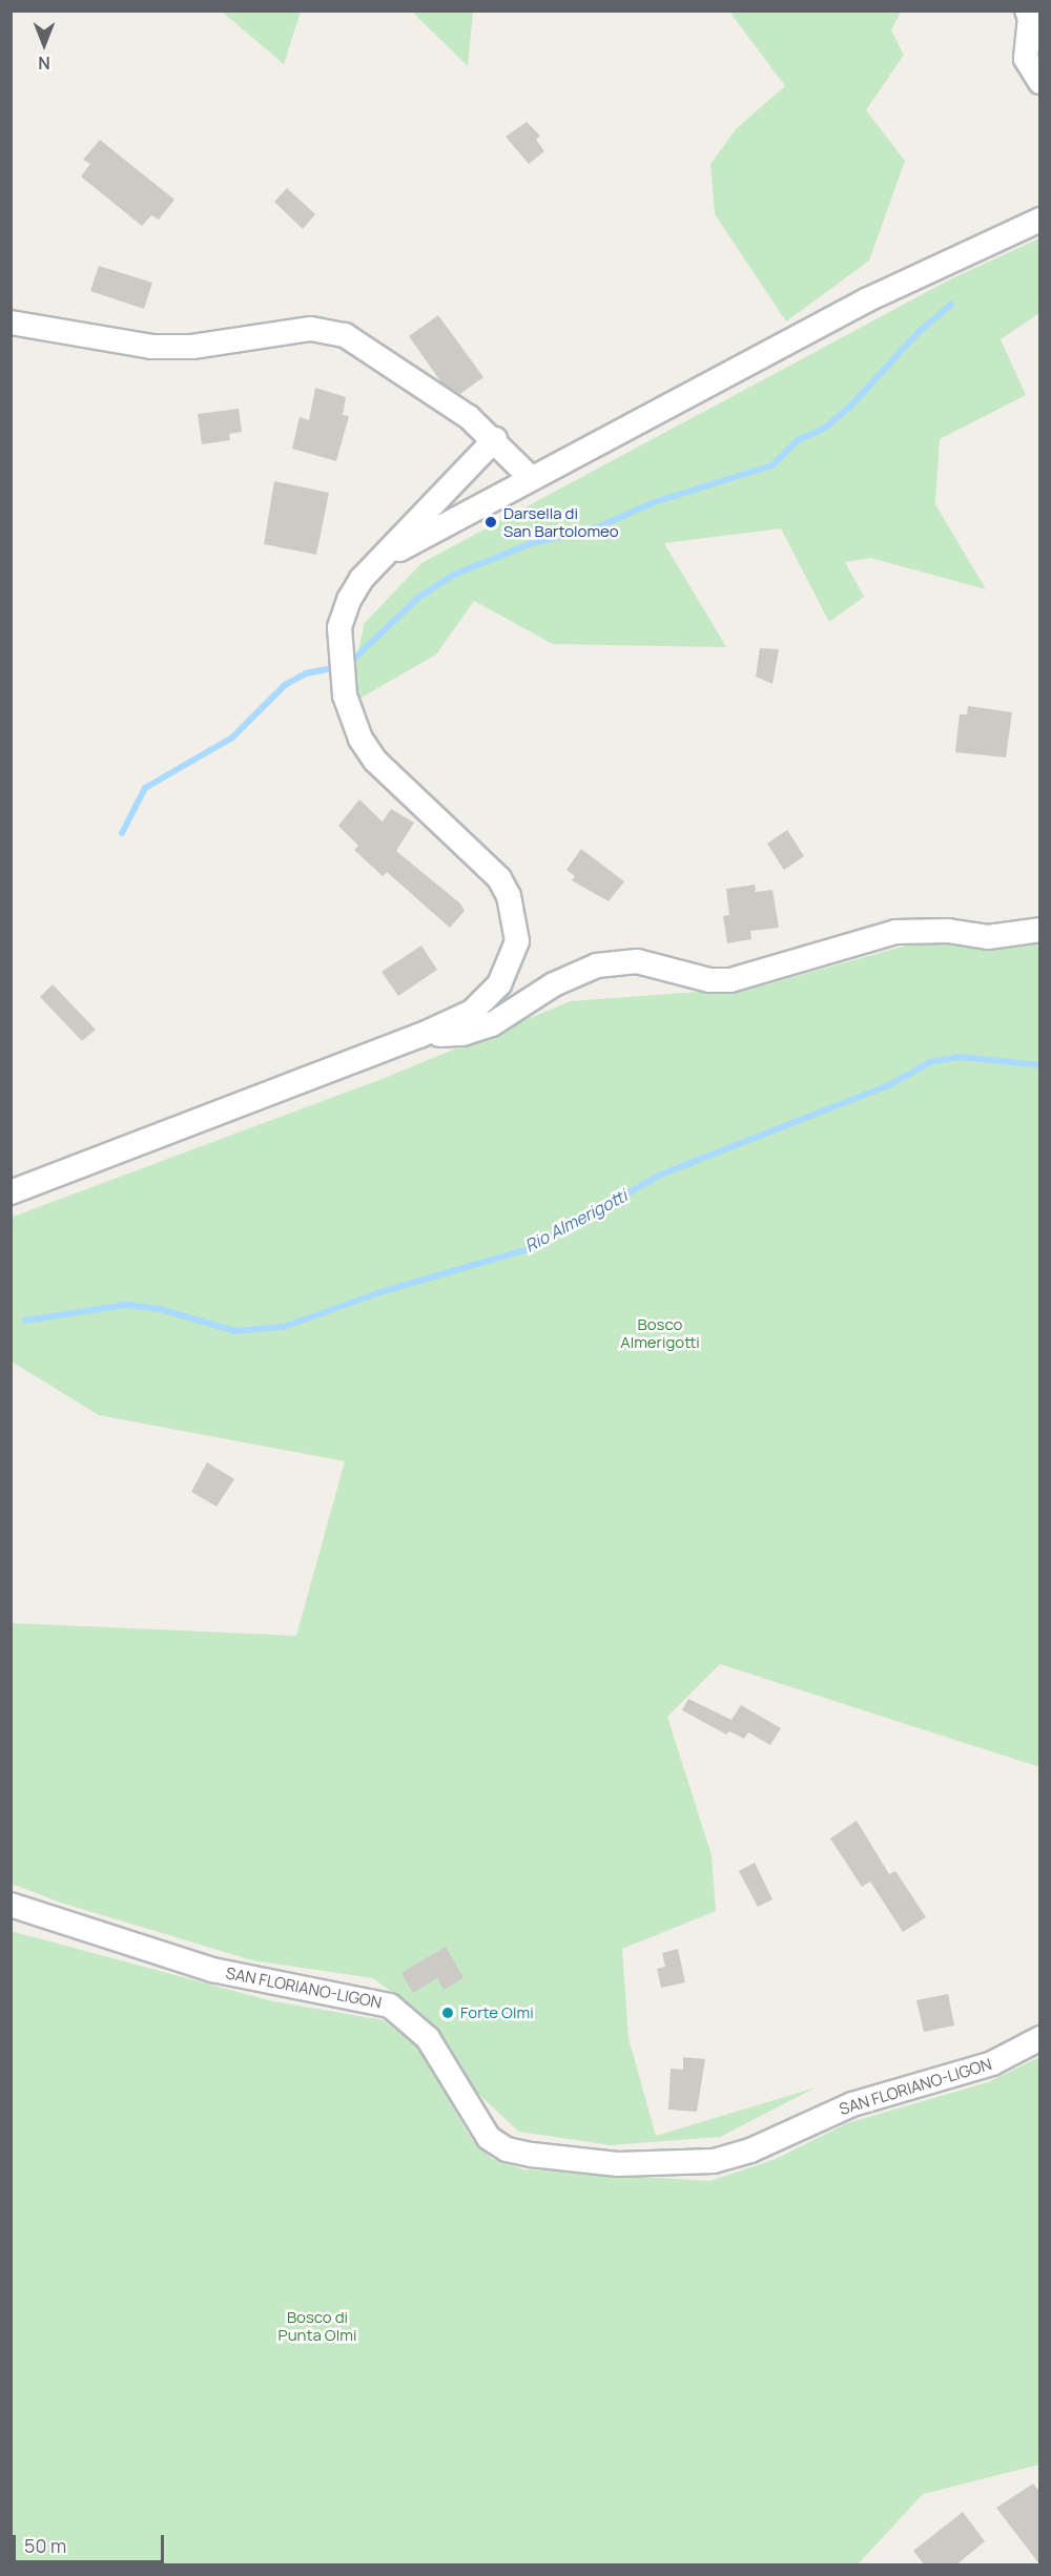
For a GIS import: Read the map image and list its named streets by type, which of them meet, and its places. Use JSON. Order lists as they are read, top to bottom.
{
  "streets": {
    "street": ["SAN FLORIANO-LIGON"]
  },
  "water": ["Rio Almerigotti"],
  "parks": ["Bosco Almerigotti", "Bosco di Punta Olmi"],
  "places": ["Darsella di San Bartolomeo", "Forte Olmi"],
  "scale_bar": "50 m",
  "north": "bottom"
}
